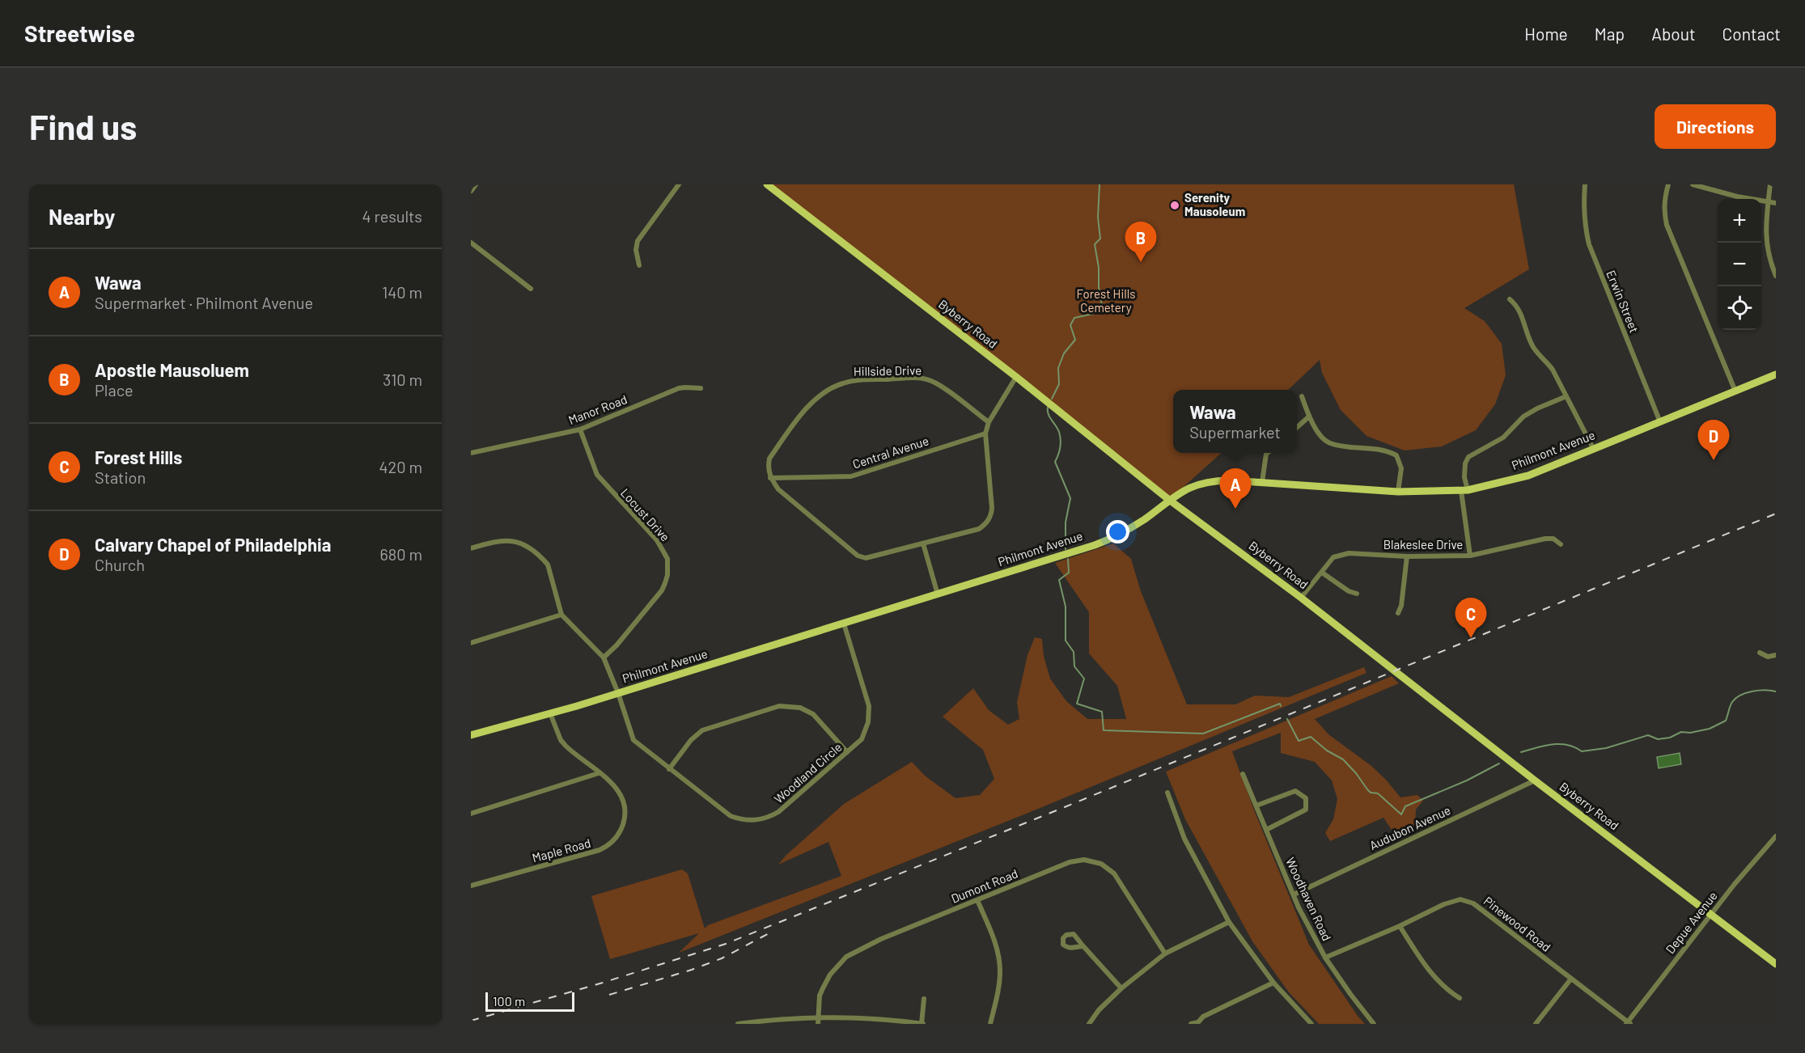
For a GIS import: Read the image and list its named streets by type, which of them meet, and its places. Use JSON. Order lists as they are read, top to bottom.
{
  "streets": {
    "main road": ["Byberry Road", "Philmont Avenue"],
    "street": [
      "Erwin Street",
      "Hillside Drive",
      "Manor Road",
      "Central Avenue",
      "Locust Drive",
      "Blakeslee Drive",
      "Woodland Circle",
      "Audubon Avenue",
      "Maple Road",
      "Dumont Road",
      "Woodhaven Road",
      "Depue Avenue",
      "Pinewood Road"
    ]
  },
  "crossings": [
    ["Erwin Street", "Philmont Avenue"],
    ["Byberry Road", "Philmont Avenue"],
    ["Byberry Road", "Blakeslee Drive"],
    ["Byberry Road", "Audubon Avenue"],
    ["Byberry Road", "Depue Avenue"],
    ["Hillside Drive", "Central Avenue"],
    ["Manor Road", "Locust Drive"],
    ["Philmont Avenue", "Woodland Circle"],
    ["Philmont Avenue", "Maple Road"],
    ["Locust Drive", "Woodland Circle"],
    ["Audubon Avenue", "Woodhaven Road"],
    ["Woodhaven Road", "Pinewood Road"],
    ["Depue Avenue", "Pinewood Road"]
  ],
  "parks": ["Forest Hills Cemetery"],
  "places": ["Serenity Mausoleum"],
  "scale_bar": "100 m",
  "page": {
    "header": "Streetwise",
    "nav": [
      "Home",
      "Map",
      "About",
      "Contact"
    ],
    "buttons": "Directions",
    "title": "Find us",
    "heading": ["Nearby", "4 results"],
    "map_buttons": ["+", "−"],
    "pins": [
      "B",
      "D",
      "A",
      "C"
    ],
    "list": [
      {
        "mark": "A",
        "name": "Wawa",
        "note": "Supermarket · Philmont Avenue",
        "value": "140 m"
      },
      {
        "mark": "B",
        "name": "Apostle Mausoluem",
        "note": "Place",
        "value": "310 m"
      },
      {
        "mark": "C",
        "name": "Forest Hills",
        "note": "Station",
        "value": "420 m"
      },
      {
        "mark": "D",
        "name": "Calvary Chapel of Philadelphia",
        "note": "Church",
        "value": "680 m"
      }
    ],
    "popup": ["Wawa", "Supermarket"],
    "scale": "100 m"
  }
}
